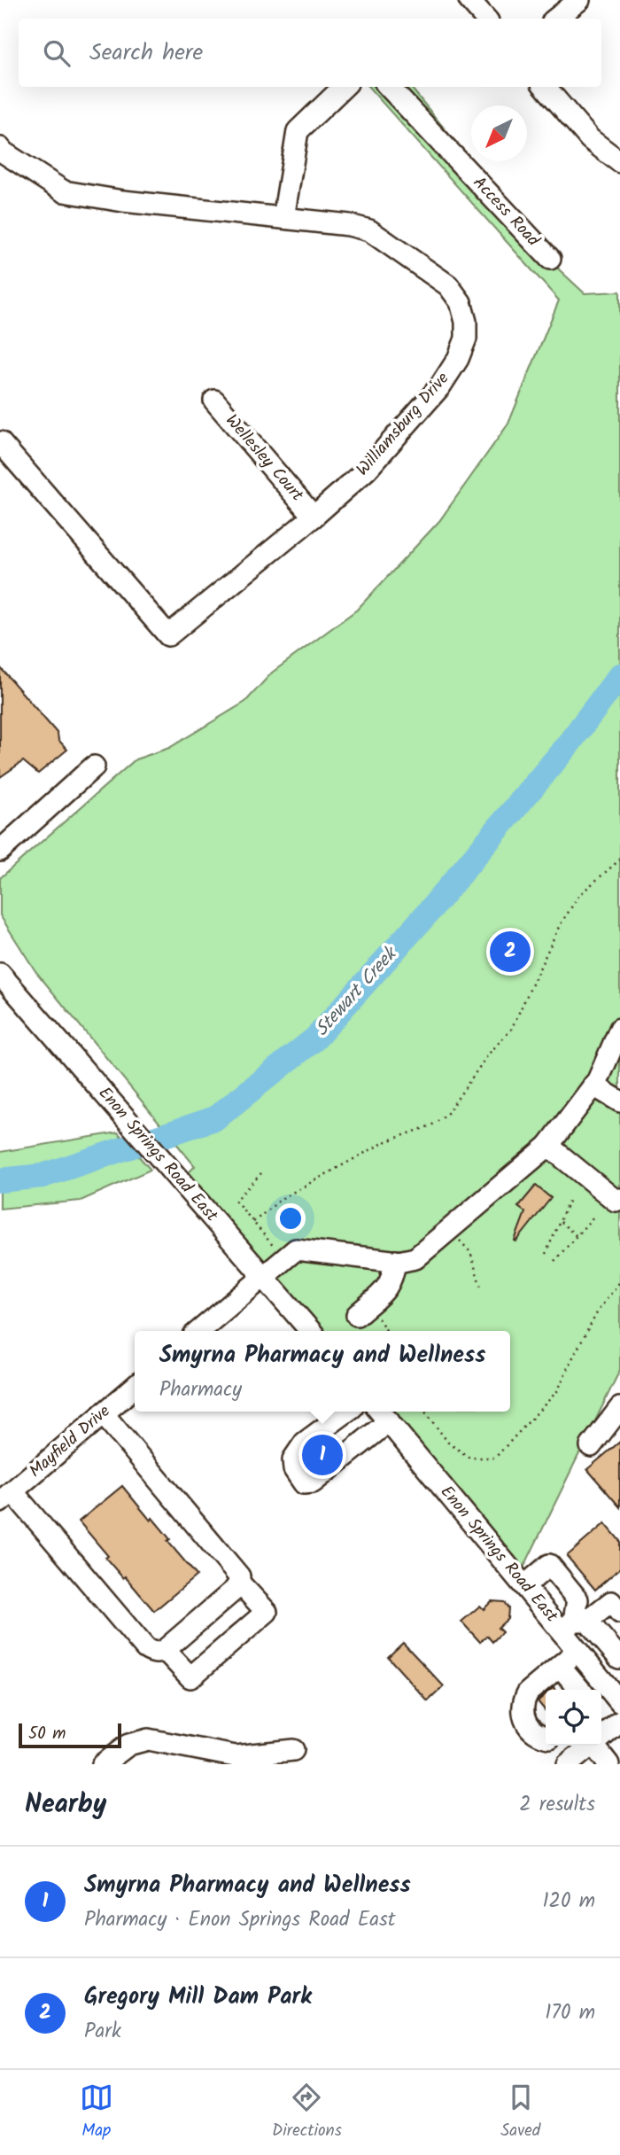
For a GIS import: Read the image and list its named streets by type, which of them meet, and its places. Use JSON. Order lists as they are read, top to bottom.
{
  "streets": {
    "street": [
      "Access Road",
      "Williamsburg Drive",
      "Wellesley Court",
      "Enon Springs Road East",
      "Mayfield Drive"
    ]
  },
  "crossings": [
    ["Williamsburg Drive", "Wellesley Court"]
  ],
  "water": ["Stewart Creek"],
  "scale_bar": "50 m",
  "north": "bottom left",
  "page": {
    "search": "Search here",
    "pins": ["2", "1"],
    "popup": ["Smyrna Pharmacy and Wellness", "Pharmacy"],
    "scale": "50 m",
    "heading": ["Nearby", "2 results"],
    "list": [
      {
        "mark": "1",
        "name": "Smyrna Pharmacy and Wellness",
        "note": "Pharmacy · Enon Springs Road East",
        "value": "120 m"
      },
      {
        "mark": "2",
        "name": "Gregory Mill Dam Park",
        "note": "Park",
        "value": "170 m"
      }
    ],
    "nav": ["Map", "Directions", "Saved"]
  }
}
